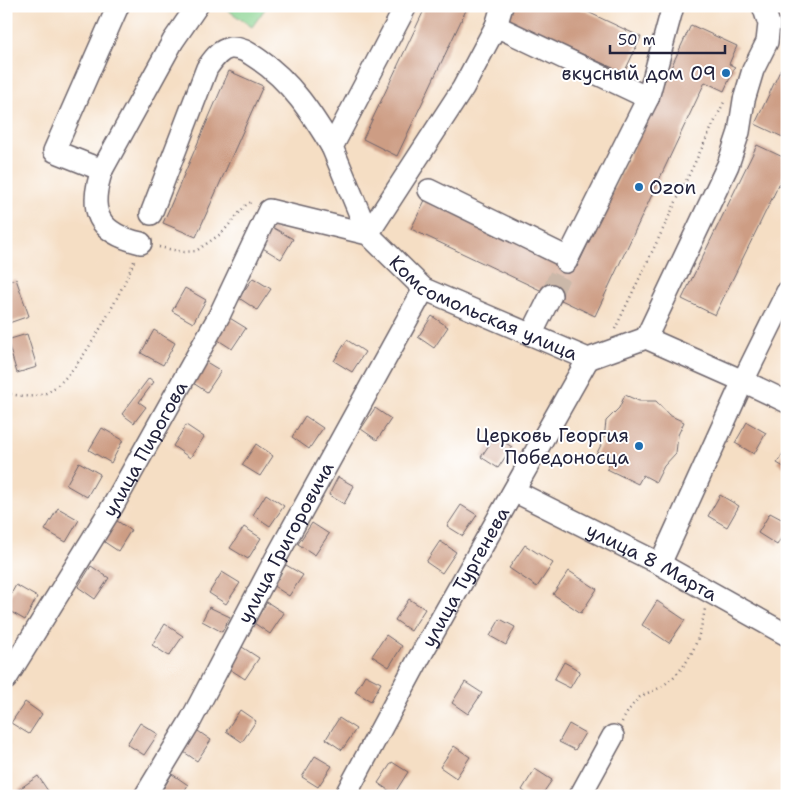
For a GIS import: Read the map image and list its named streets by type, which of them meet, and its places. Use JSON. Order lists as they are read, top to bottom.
{
  "streets": {
    "street": [
      "Комсомольская улица",
      "улица Пирогова",
      "улица Григоровича",
      "улица 8 Марта",
      "улица Тургенева"
    ]
  },
  "crossings": [
    ["Комсомольская улица", "улица Григоровича"],
    ["Комсомольская улица", "улица Тургенева"],
    ["улица 8 Марта", "улица Тургенева"]
  ],
  "places": ["вкусный дом 09", "Ozon", "Церковь Георгия Победоносца"],
  "scale_bar": "50 m"
}
